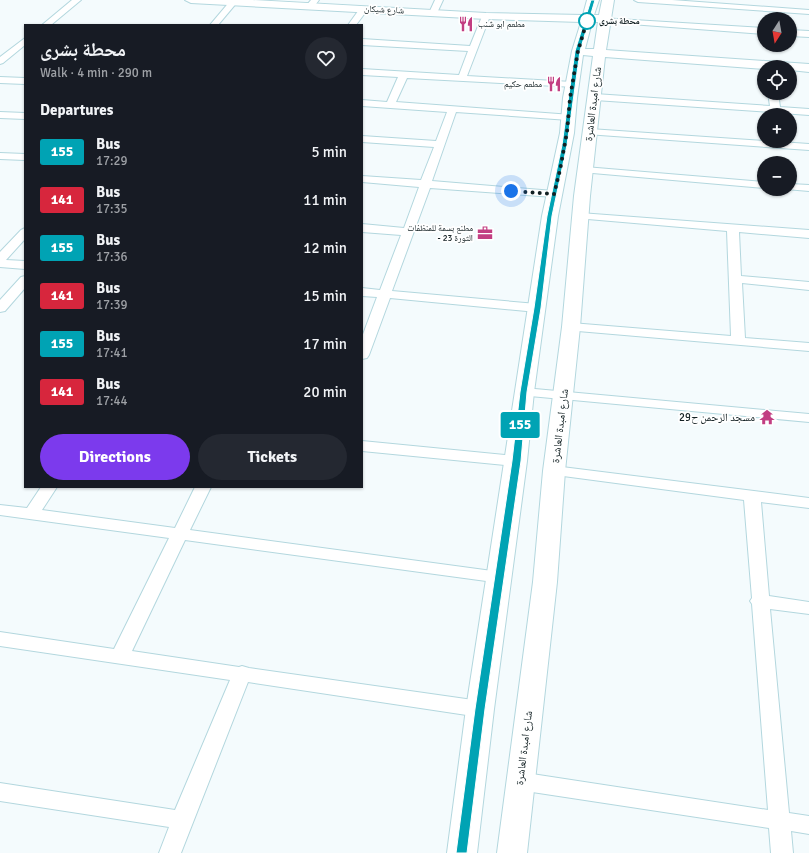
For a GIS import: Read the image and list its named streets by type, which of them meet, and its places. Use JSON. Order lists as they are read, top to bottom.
{
  "streets": {
    "main road": ["شارع شيكان", "شارع امبدة العاشرة"]
  },
  "crossings": [
    ["شارع شيكان", "شارع امبدة العاشرة"]
  ],
  "places": {
    "other": ["محطة بشرى"],
    "restaurant": ["مطعم ابو شنب", "مطعم حكيم"],
    "office": ["مطنع بسمة للمنظفات - الثورة 23"],
    "temple": ["مسجد الرحمن ح29"]
  },
  "lines": ["bus line 155"],
  "north": "bottom",
  "page": {
    "on_map": "155",
    "map_buttons": ["+", "−"],
    "heading": [
      ["محطة بشرى", "Walk · 4 min · 290 m"],
      "Departures"
    ],
    "list": [
      {
        "mark": "155",
        "name": "Bus",
        "note": "17:29",
        "value": "5 min"
      },
      {
        "mark": "141",
        "name": "Bus",
        "note": "17:35",
        "value": "11 min"
      },
      {
        "mark": "155",
        "name": "Bus",
        "note": "17:36",
        "value": "12 min"
      },
      {
        "mark": "141",
        "name": "Bus",
        "note": "17:39",
        "value": "15 min"
      },
      {
        "mark": "155",
        "name": "Bus",
        "note": "17:41",
        "value": "17 min"
      },
      {
        "mark": "141",
        "name": "Bus",
        "note": "17:44",
        "value": "20 min"
      }
    ],
    "buttons": ["Directions", "Tickets"]
  }
}
